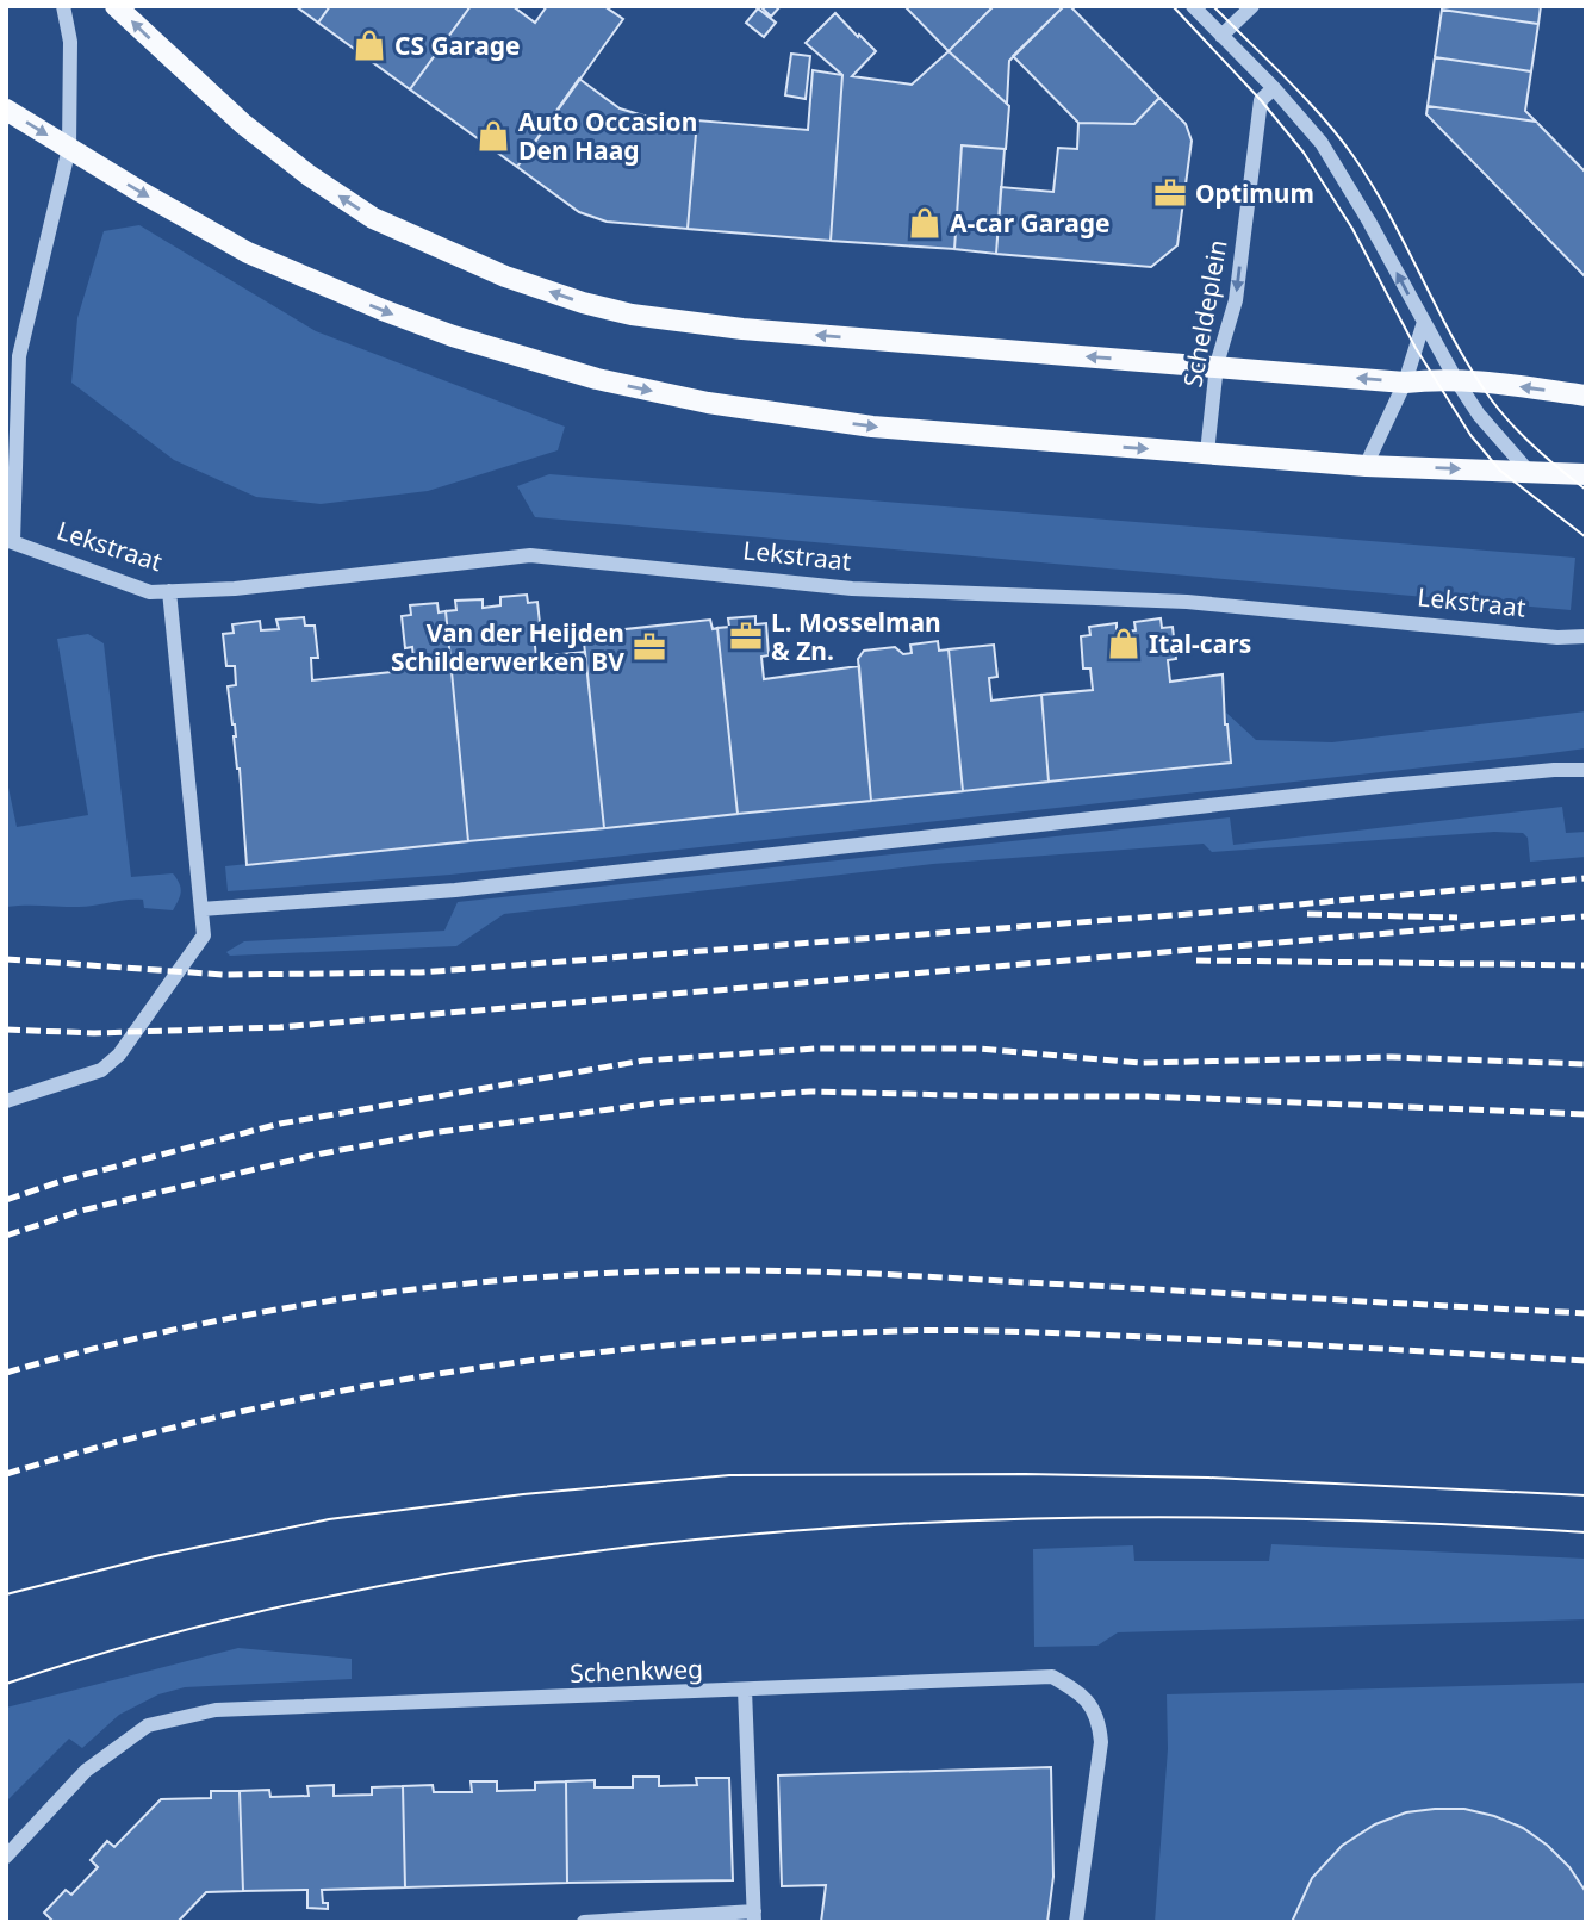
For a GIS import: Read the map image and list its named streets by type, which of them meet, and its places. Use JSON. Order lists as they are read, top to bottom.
{
  "streets": {
    "street": ["Scheldeplein", "Lekstraat", "Schenkweg"]
  },
  "one_way": ["Scheldeplein"],
  "places": {
    "shop": [
      "CS Garage",
      "Auto Occasion Den Haag",
      "A-car Garage",
      "Ital-cars"
    ],
    "office": ["Optimum", "L. Mosselman & Zn.", "Van der Heijden Schilderwerken BV"]
  }
}
